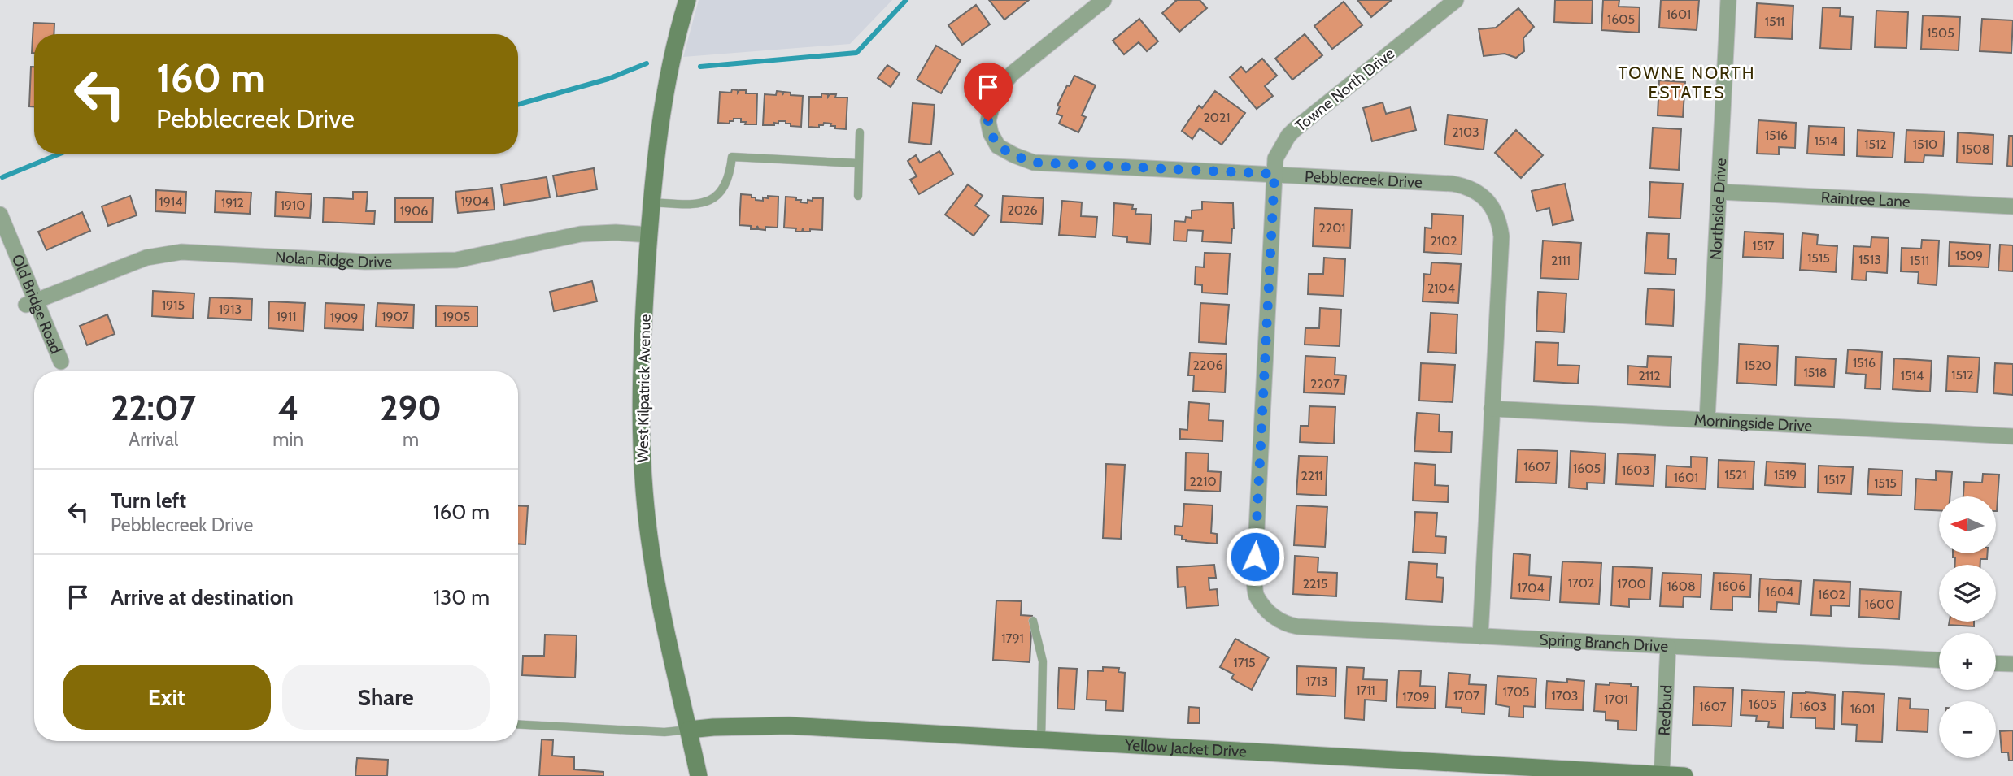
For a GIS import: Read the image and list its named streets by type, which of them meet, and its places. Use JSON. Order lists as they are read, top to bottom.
{
  "streets": {
    "street": [
      "Towne North Drive",
      "Pebblecreek Drive",
      "Raintree Lane",
      "Northside Drive",
      "Nolan Ridge Drive",
      "Old Bridge Road",
      "West Kilpatrick Avenue",
      "Morningside Drive",
      "Spring Branch Drive",
      "Redbud",
      "Yellow Jacket Drive"
    ]
  },
  "crossings": [
    ["Towne North Drive", "Pebblecreek Drive"],
    ["Towne North Drive", "Spring Branch Drive"],
    ["Pebblecreek Drive", "Morningside Drive"],
    ["Pebblecreek Drive", "Spring Branch Drive"],
    ["Raintree Lane", "Northside Drive"],
    ["Northside Drive", "Morningside Drive"],
    ["Nolan Ridge Drive", "Old Bridge Road"],
    ["Nolan Ridge Drive", "West Kilpatrick Avenue"],
    ["West Kilpatrick Avenue", "Yellow Jacket Drive"],
    ["Spring Branch Drive", "Redbud"],
    ["Redbud", "Yellow Jacket Drive"]
  ],
  "districts": ["TOWNE NORTH ESTATES"],
  "house_numbers": [
    "1601",
    "1605",
    "1511",
    "1505",
    "2021",
    "2103",
    "1516",
    "1514",
    "1512",
    "1510",
    "1508",
    "1904",
    "1914",
    "1912",
    "1910",
    "2026",
    "1906",
    "2201",
    "2102",
    "1517",
    "1509",
    "1515",
    "1513",
    "2111",
    "1511",
    "2104",
    "1915",
    "1913",
    "1911",
    "1907",
    "1905",
    "1909",
    "1516",
    "2206",
    "1520",
    "1518",
    "1512",
    "2112",
    "1514",
    "2207",
    "1607",
    "1605",
    "1603",
    "1521",
    "1519",
    "2211",
    "1601",
    "1517",
    "2210",
    "1515",
    "1702",
    "2215",
    "1700",
    "1608",
    "1606",
    "1704",
    "1604",
    "1602",
    "1600",
    "1791",
    "1715",
    "1713",
    "1711",
    "1705",
    "1707",
    "1703",
    "1709",
    "1701",
    "1605",
    "1607",
    "1603",
    "1601"
  ],
  "north": "left",
  "page": {
    "turn": ["160 m", "Pebblecreek Drive"],
    "eta": [
      "22:07",
      "Arrival",
      "4",
      "min",
      "290",
      "m"
    ],
    "list": [
      {
        "name": "Turn left",
        "note": "Pebblecreek Drive",
        "value": "160 m"
      },
      {
        "name": "Arrive at destination",
        "value": "130 m"
      }
    ],
    "map_buttons": ["+", "−"],
    "buttons": ["Exit", "Share"]
  }
}
